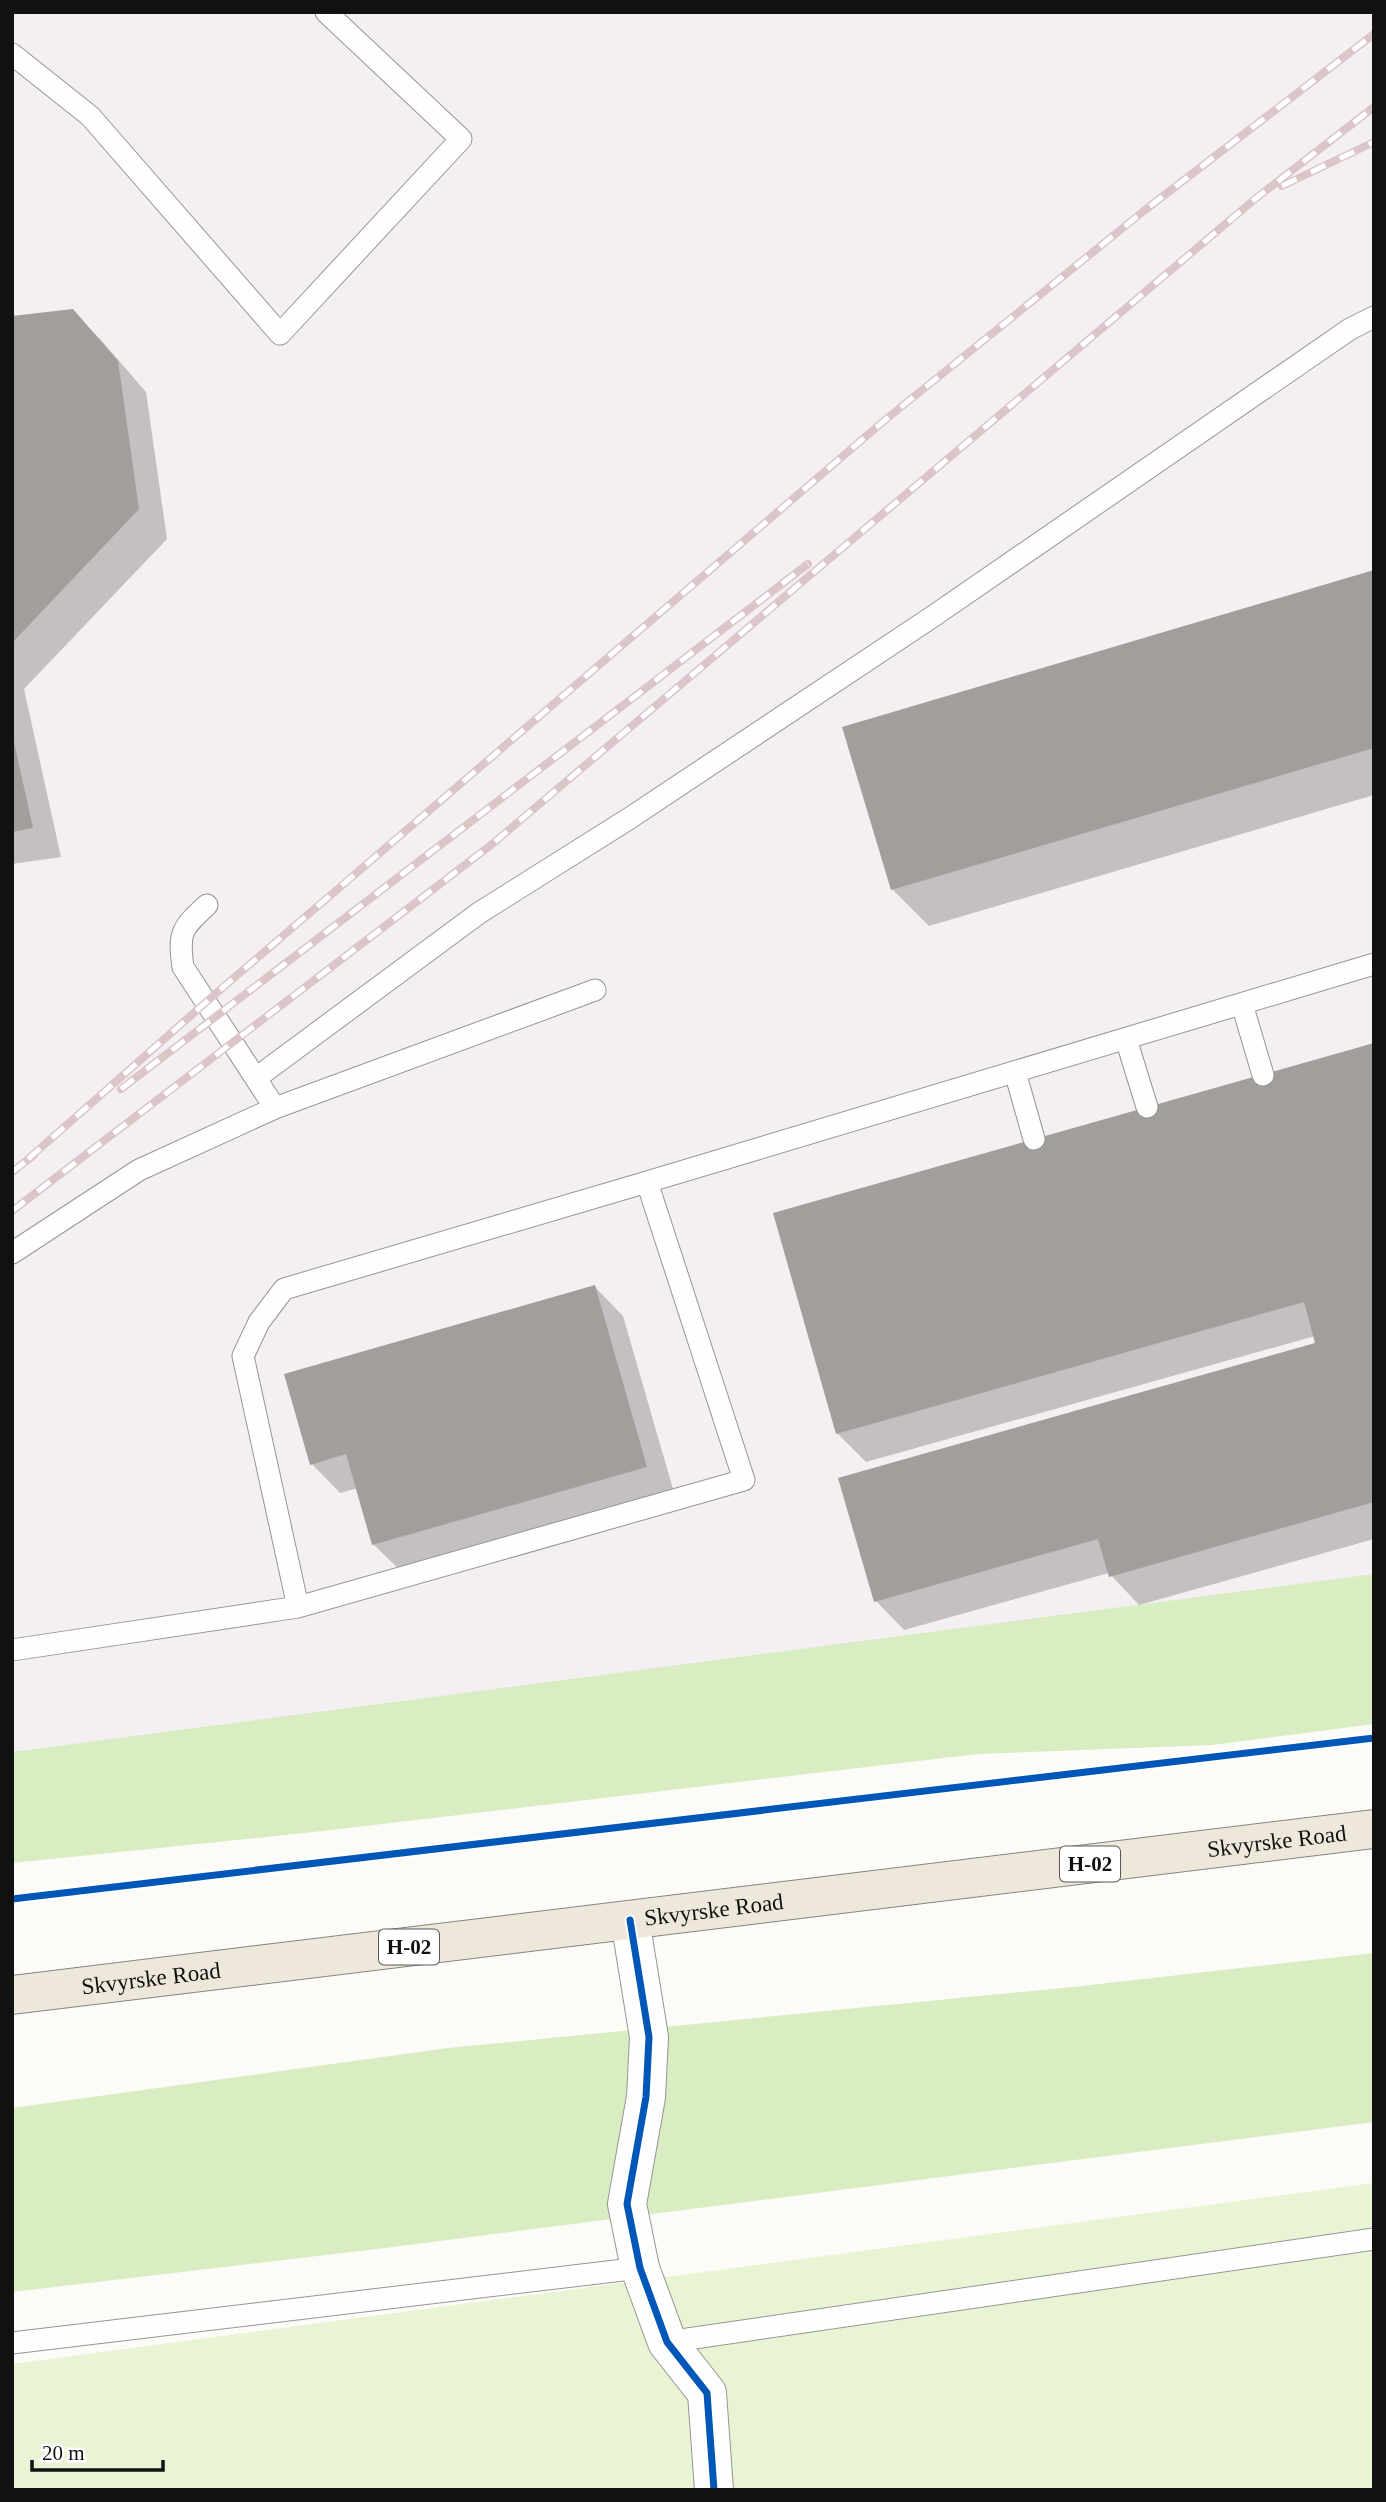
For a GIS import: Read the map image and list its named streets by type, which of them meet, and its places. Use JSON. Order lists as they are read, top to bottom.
{
  "streets": {
    "main road": ["Skvyrske Road", "Н-02"]
  },
  "scale_bar": "20 m"
}
